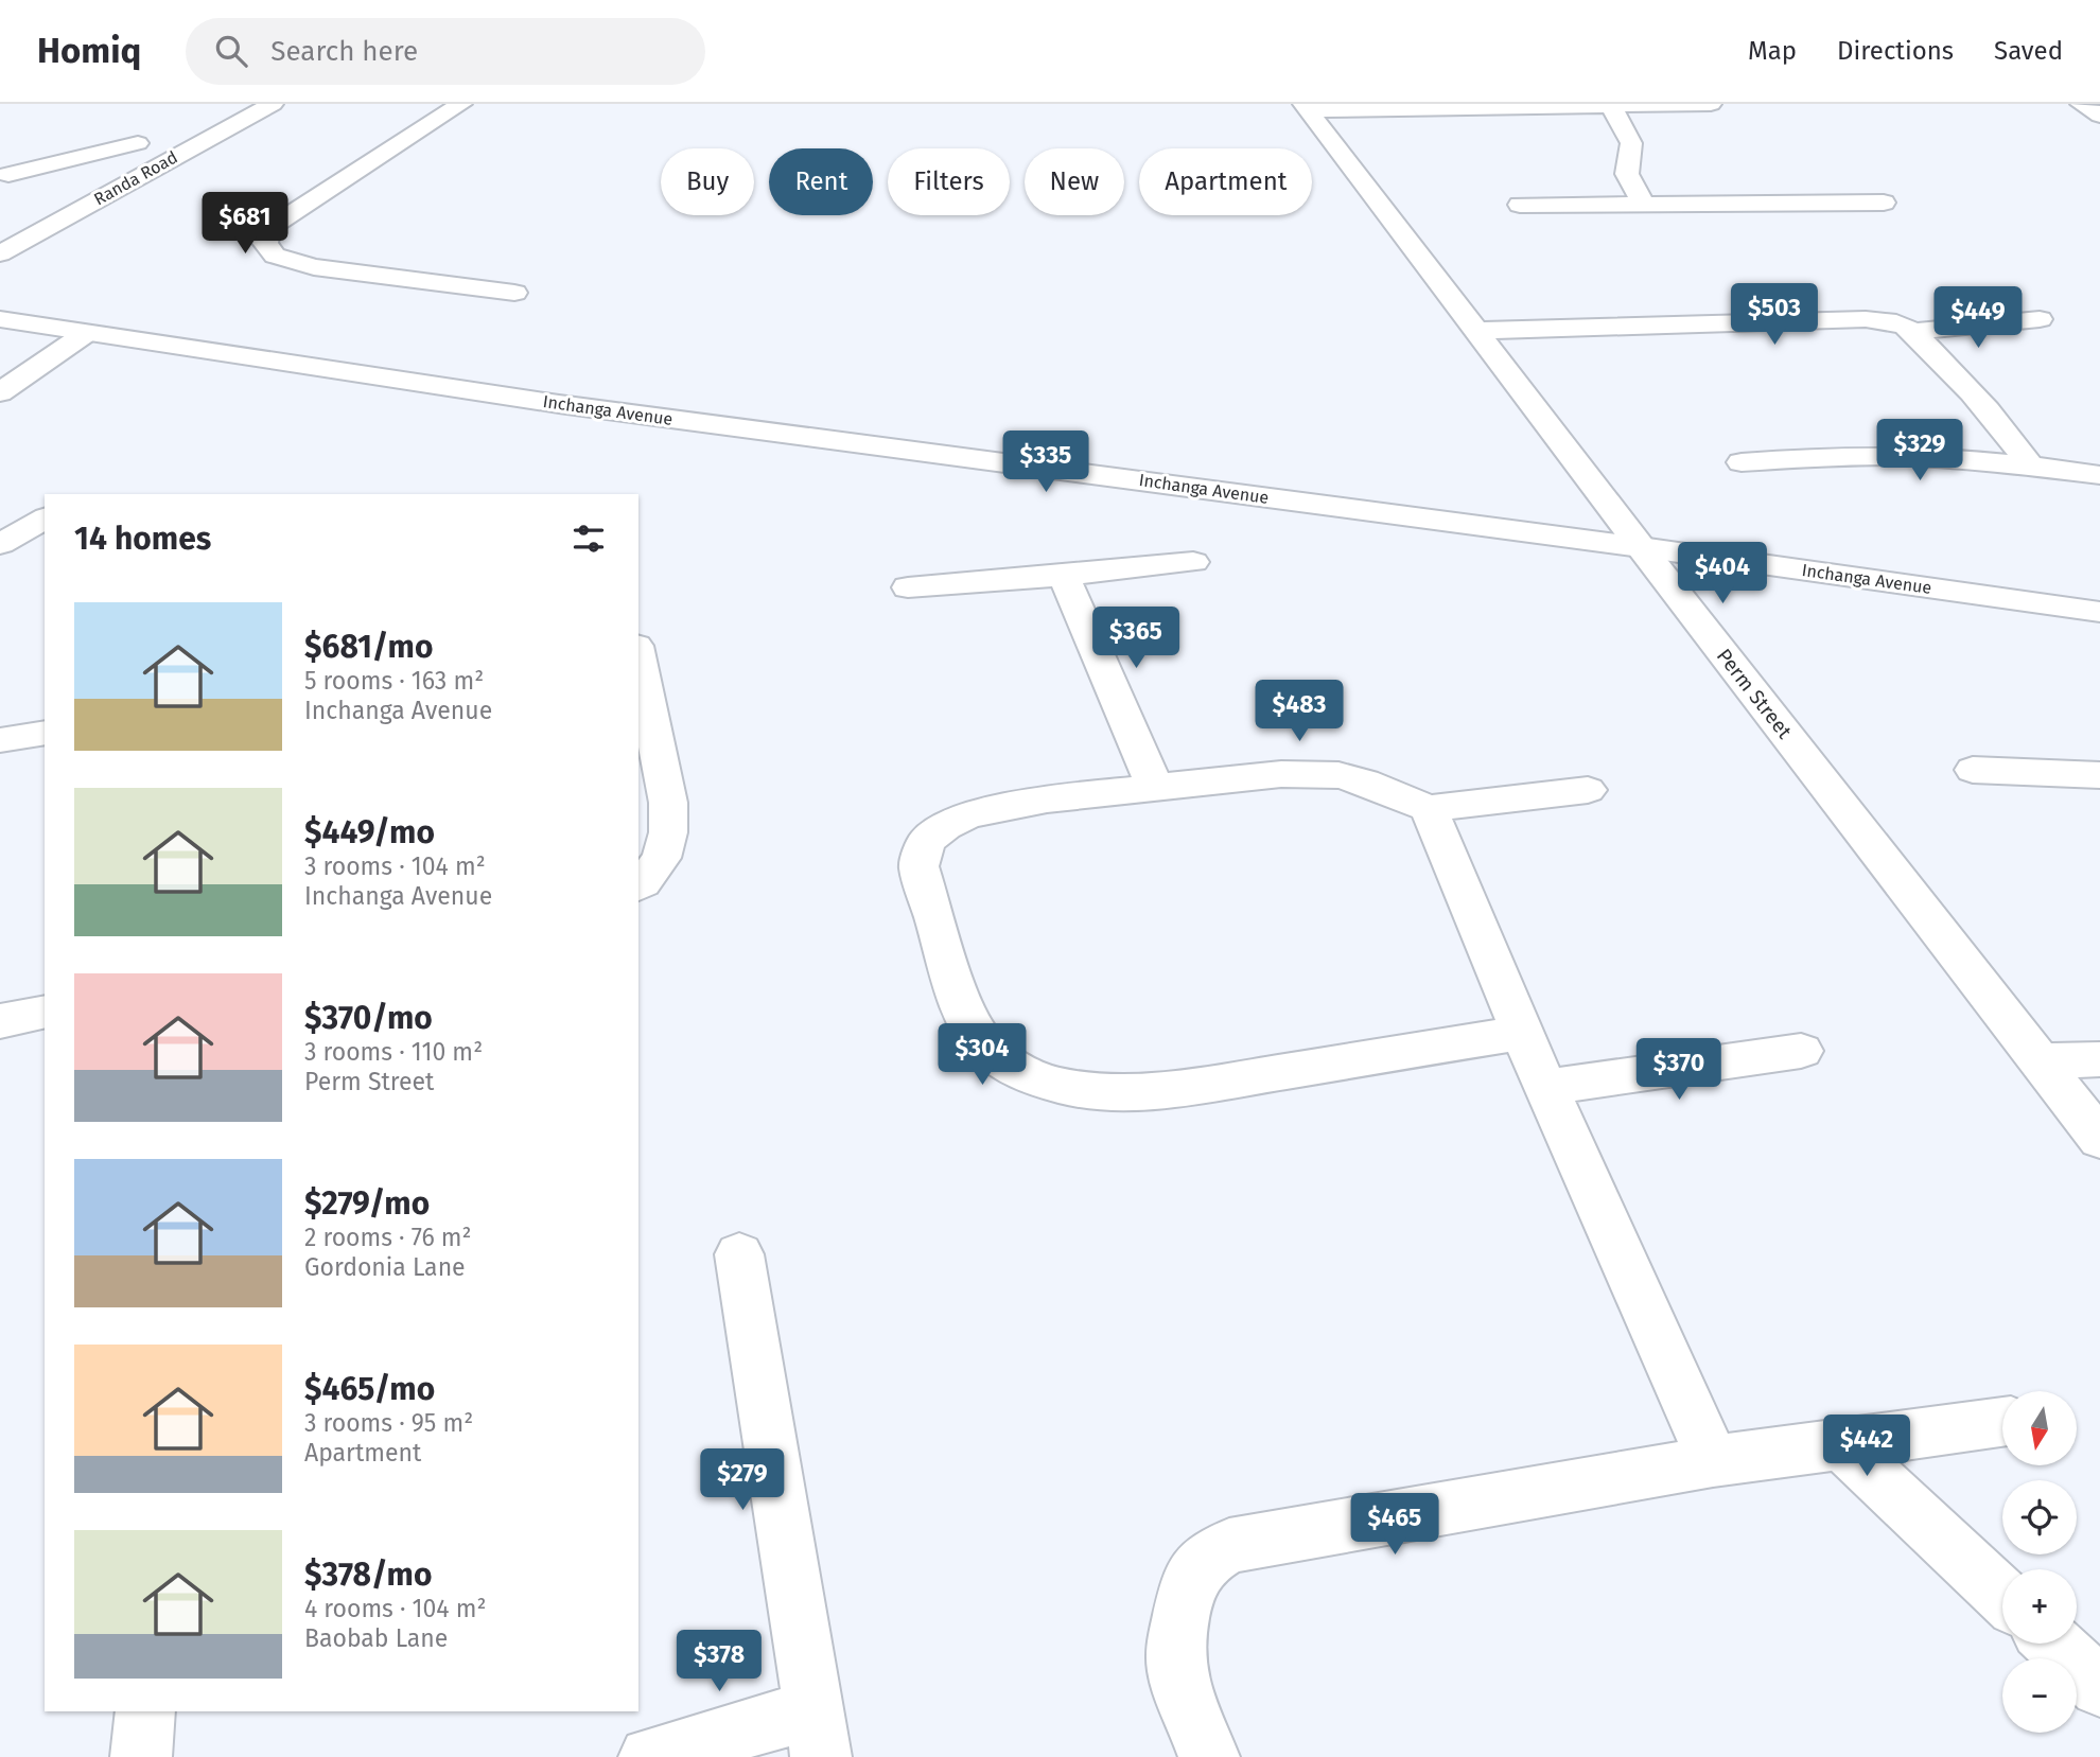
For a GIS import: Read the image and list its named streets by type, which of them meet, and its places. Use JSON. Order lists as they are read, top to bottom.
{
  "streets": {
    "street": ["Randa Road", "Inchanga Avenue", "Perm Street"]
  },
  "crossings": [
    ["Inchanga Avenue", "Perm Street"]
  ],
  "north": "bottom",
  "page": {
    "header": "Homiq",
    "search": "Search here",
    "nav": ["Map", "Directions", "Saved"],
    "chip": [
      "Buy",
      "Rent",
      "Filters",
      "New",
      "Apartment"
    ],
    "price": [
      "$681",
      "$503",
      "$449",
      "$329",
      "$335",
      "$404",
      "$365",
      "$483",
      "$304",
      "$370",
      "$442",
      "$279",
      "$465",
      "$378"
    ],
    "heading": "14 homes",
    "list": [
      {
        "name": "$681/mo",
        "note": "5 rooms · 163 m² · Inchanga Avenue"
      },
      {
        "name": "$449/mo",
        "note": "3 rooms · 104 m² · Inchanga Avenue"
      },
      {
        "name": "$370/mo",
        "note": "3 rooms · 110 m² · Perm Street"
      },
      {
        "name": "$279/mo",
        "note": "2 rooms · 76 m² · Gordonia Lane"
      },
      {
        "name": "$465/mo",
        "note": "3 rooms · 95 m² · Apartment"
      },
      {
        "name": "$378/mo",
        "note": "4 rooms · 104 m² · Baobab Lane"
      }
    ],
    "map_buttons": ["+", "−"]
  }
}
